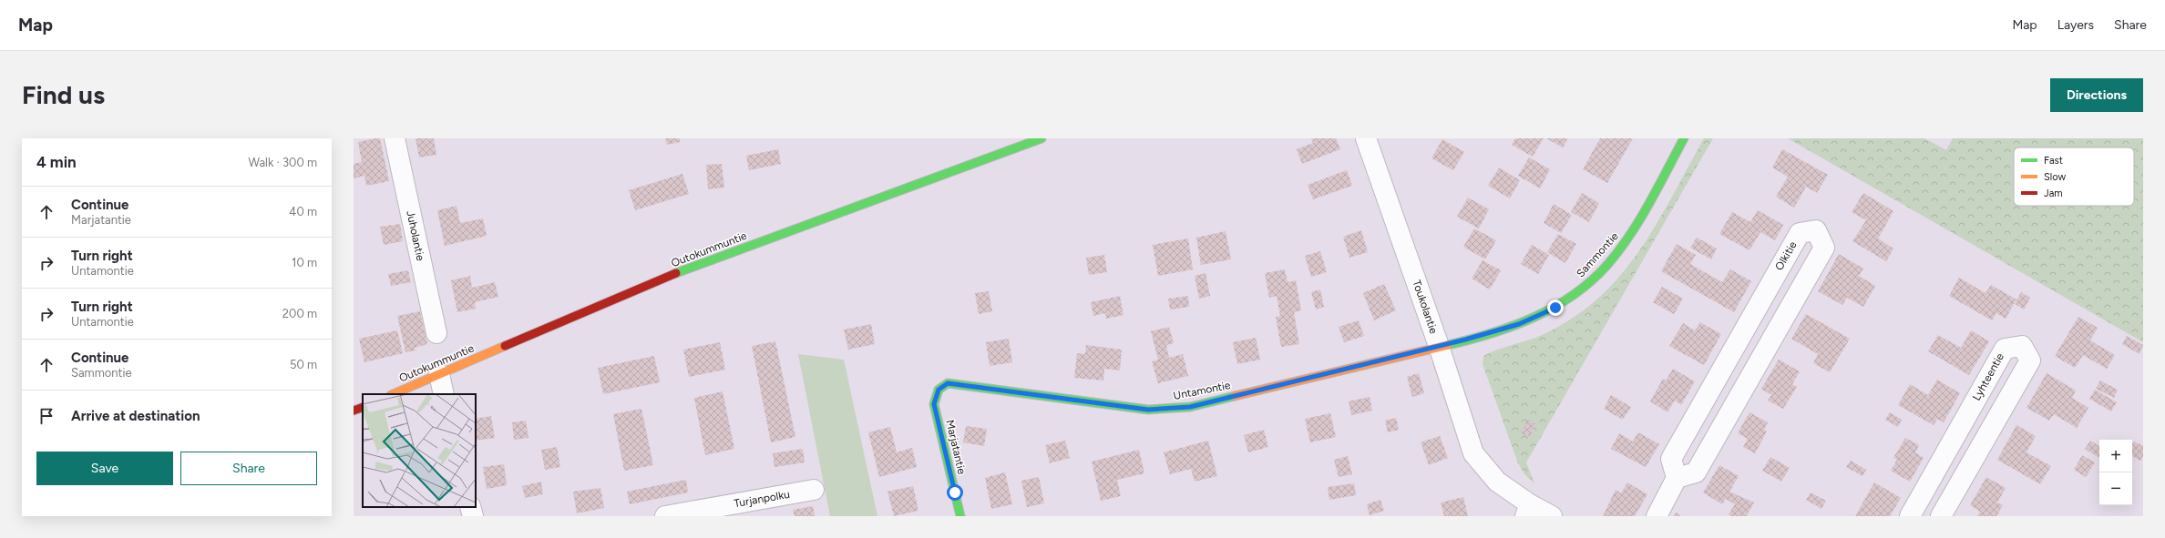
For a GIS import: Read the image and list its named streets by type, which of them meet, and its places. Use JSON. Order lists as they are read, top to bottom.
{
  "streets": {
    "street": [
      "Juholantie",
      "Outokummuntie",
      "Sammontie",
      "Olkitie",
      "Toukolantie",
      "Lyhteentie",
      "Untamontie",
      "Marjatantie",
      "Turjanpolku"
    ]
  },
  "crossings": [
    ["Sammontie", "Toukolantie"],
    ["Sammontie", "Untamontie"],
    ["Toukolantie", "Untamontie"],
    ["Untamontie", "Marjatantie"]
  ],
  "legend": ["Fast", "Slow", "Jam"],
  "page": {
    "header": "Map",
    "nav": ["Map", "Layers", "Share"],
    "buttons": [
      "Directions",
      ["Save", "Share"]
    ],
    "title": "Find us",
    "heading": ["4 min", "Walk · 300 m"],
    "list": [
      ["Continue", "Marjatantie", "40 m"],
      ["Turn right", "Untamontie", "10 m"],
      ["Turn right", "Untamontie", "200 m"],
      ["Continue", "Sammontie", "50 m"],
      "Arrive at destination"
    ],
    "map_buttons": ["+", "−"]
  }
}
